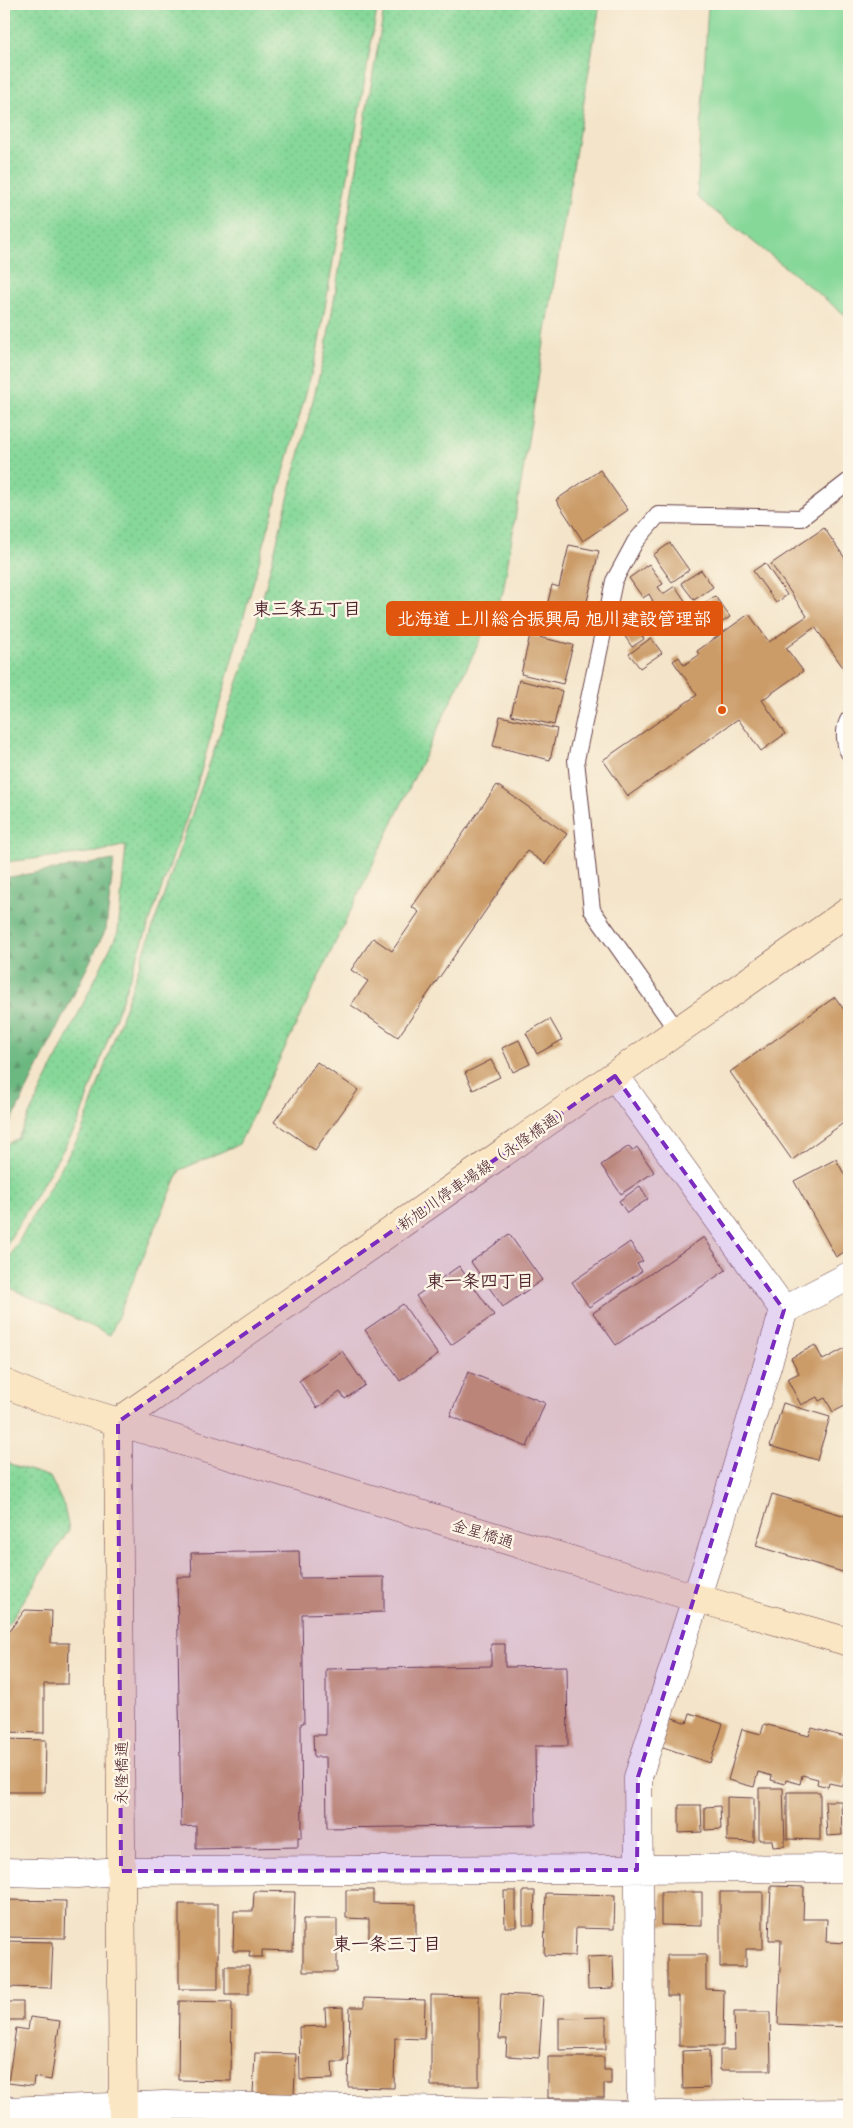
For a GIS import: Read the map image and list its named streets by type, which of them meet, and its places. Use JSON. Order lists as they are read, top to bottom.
{
  "streets": {
    "street": ["新旭川停車場線（永隆橋通）", "金星橋通", "永隆橋通"]
  },
  "crossings": [
    ["新旭川停車場線（永隆橋通）", "金星橋通"],
    ["新旭川停車場線（永隆橋通）", "永隆橋通"],
    ["金星橋通", "永隆橋通"]
  ],
  "districts": ["東三条五丁目", "東一条四丁目", "東一条三丁目"],
  "places": ["北海道 上川総合振興局 旭川建設管理部"]
}
